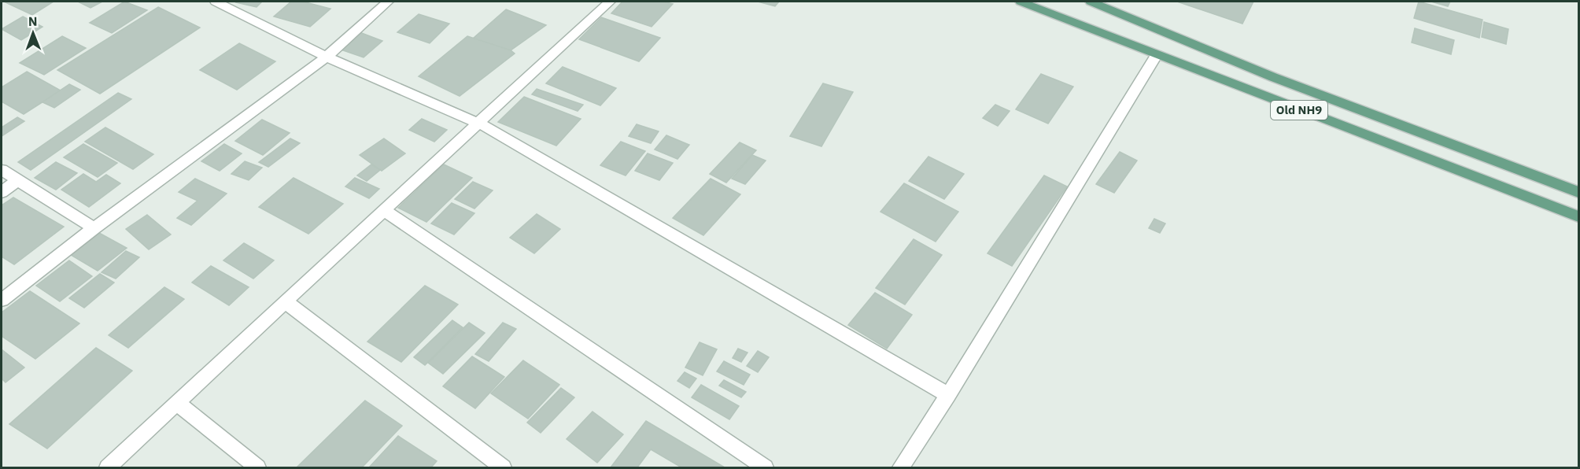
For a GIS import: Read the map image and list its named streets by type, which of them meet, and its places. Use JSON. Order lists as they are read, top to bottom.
{
  "streets": {
    "main road": ["Old NH9"]
  },
  "north": "top"
}
